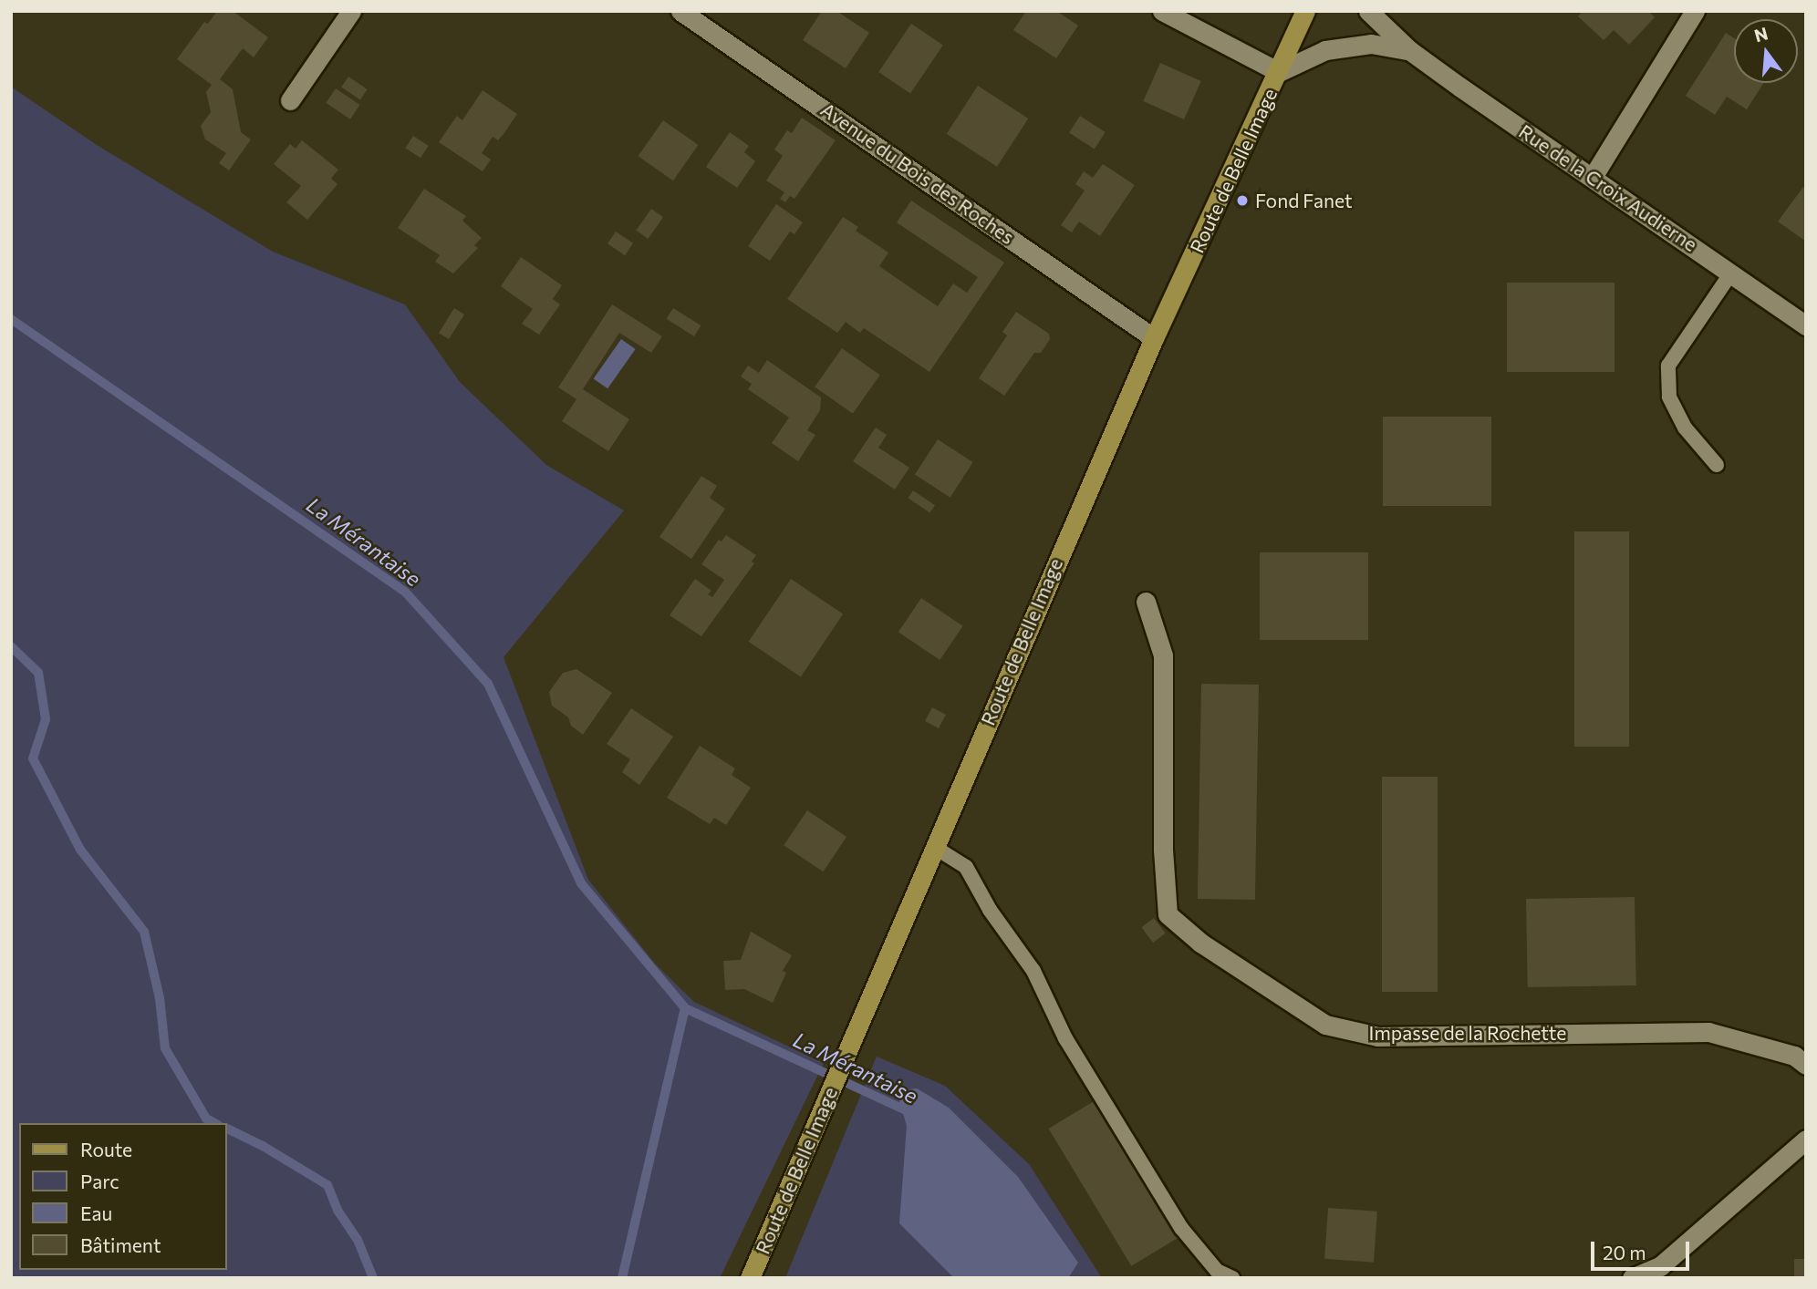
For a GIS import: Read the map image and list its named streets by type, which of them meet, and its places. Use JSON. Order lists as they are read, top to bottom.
{
  "streets": {
    "main road": ["Route de Belle Image"],
    "street": ["Avenue du Bois des Roches", "Rue de la Croix Audierne", "Impasse de la Rochette"]
  },
  "crossings": [
    ["Route de Belle Image", "Avenue du Bois des Roches"],
    ["Route de Belle Image", "Rue de la Croix Audierne"]
  ],
  "water": ["La Mérantaise"],
  "places": ["Fond Fanet"],
  "legend": [
    "Route",
    "Parc",
    "Eau",
    "Bâtiment"
  ],
  "scale_bar": "20 m",
  "north": "top"
}
